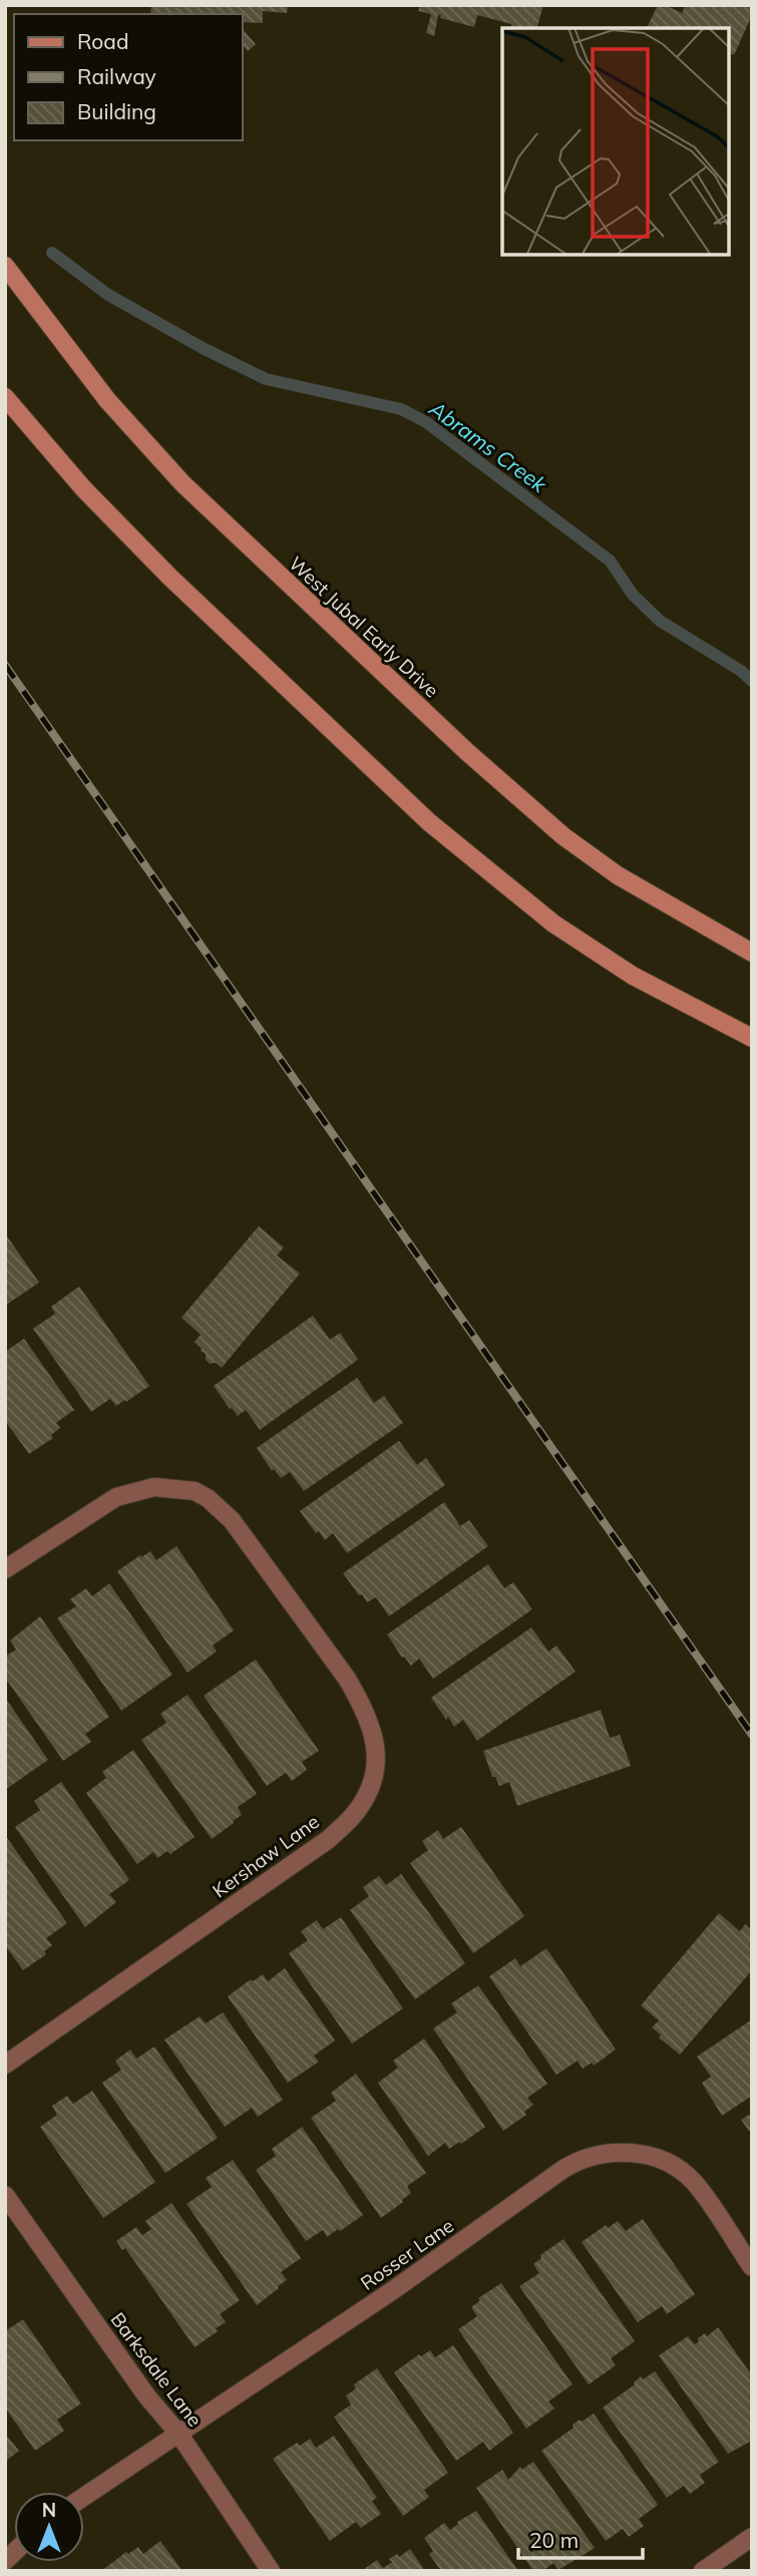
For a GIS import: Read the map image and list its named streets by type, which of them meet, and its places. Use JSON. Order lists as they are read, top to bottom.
{
  "streets": {
    "main road": ["West Jubal Early Drive"],
    "street": ["Kershaw Lane", "Rosser Lane", "Barksdale Lane"]
  },
  "crossings": [
    ["Rosser Lane", "Barksdale Lane"]
  ],
  "water": ["Abrams Creek"],
  "legend": ["Road", "Railway", "Building"],
  "scale_bar": "20 m",
  "north": "top"
}
